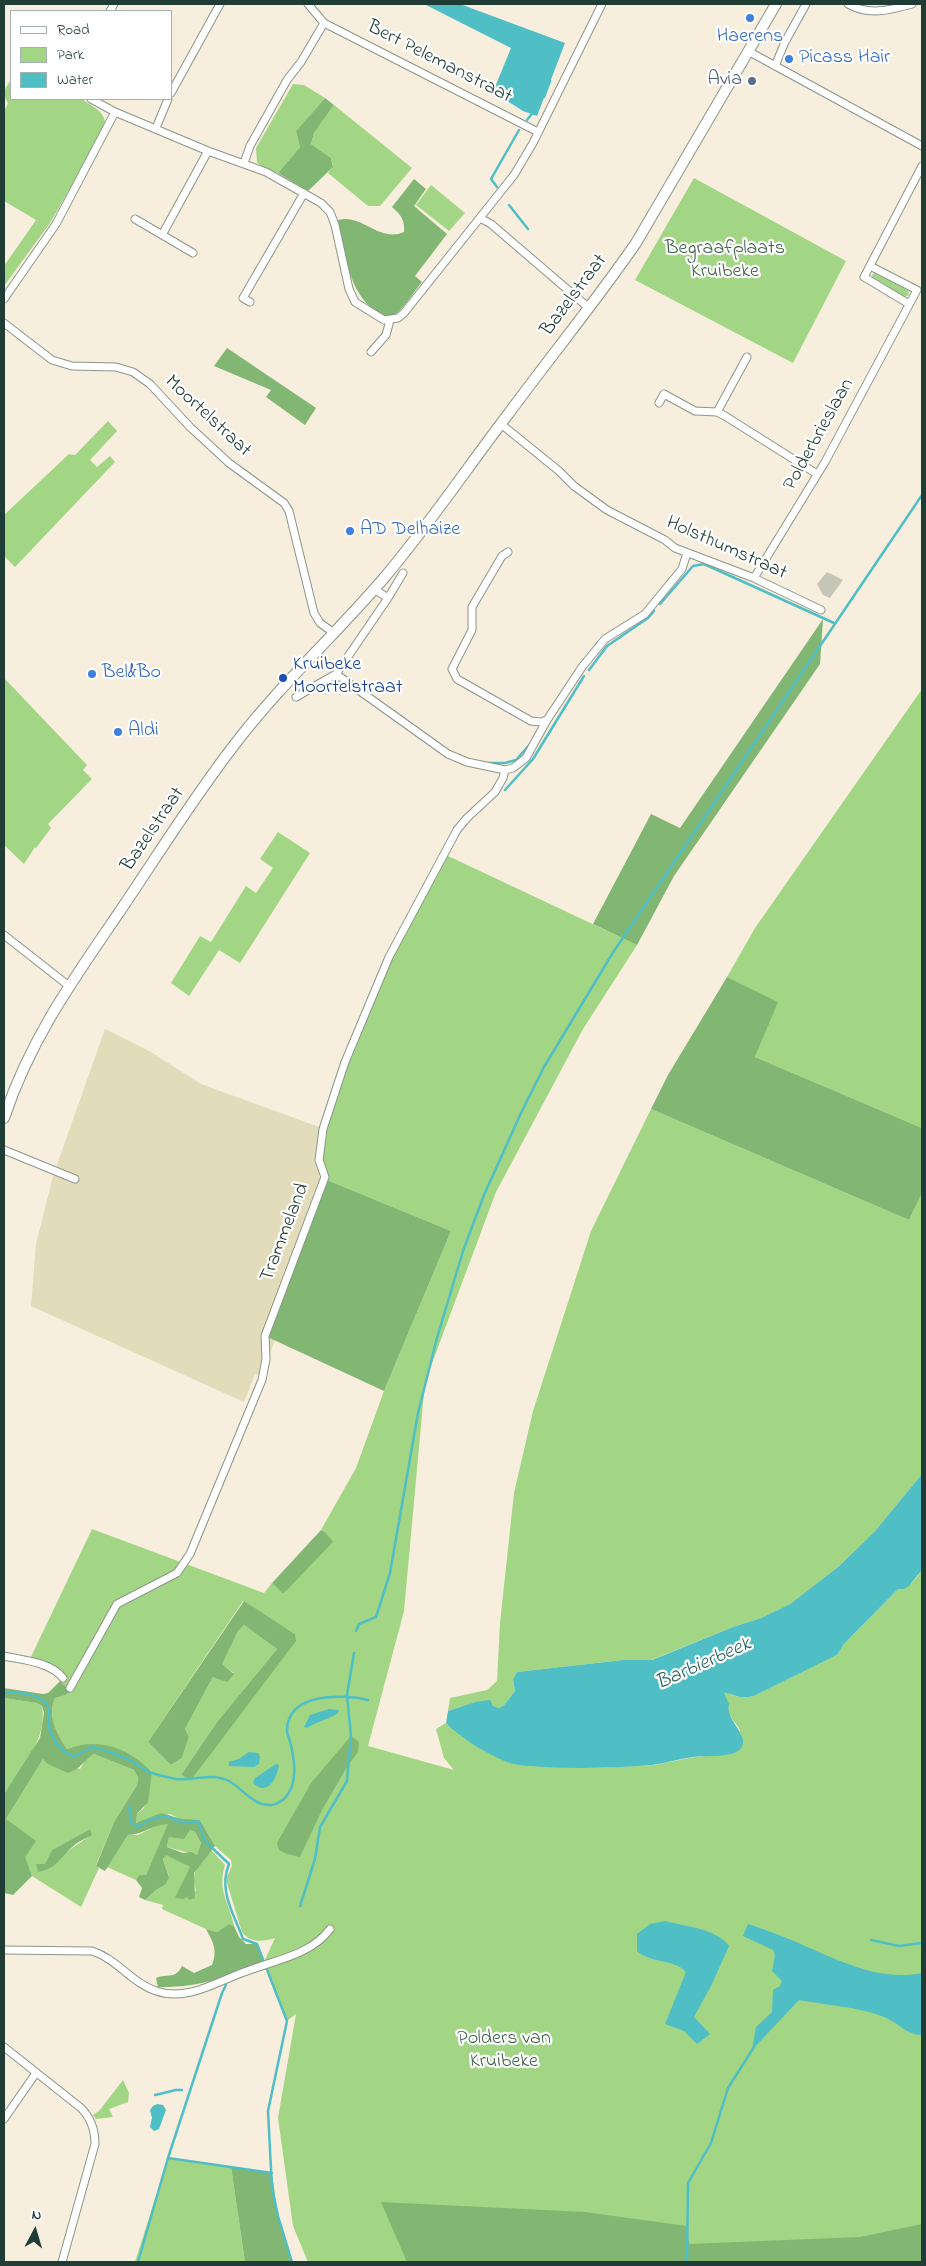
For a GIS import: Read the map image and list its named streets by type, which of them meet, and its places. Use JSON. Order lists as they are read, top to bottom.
{
  "streets": {
    "main road": ["Bazelstraat"],
    "street": [
      "Bert Pelemanstraat",
      "Moortelstraat",
      "Polderbrieslaan",
      "Holsthumstraat",
      "Trammeland"
    ]
  },
  "crossings": [
    ["Bazelstraat", "Moortelstraat"],
    ["Bazelstraat", "Holsthumstraat"],
    ["Polderbrieslaan", "Holsthumstraat"]
  ],
  "water": ["Barbierbeek"],
  "parks": ["Begraafplaats Kruibeke", "Polders van Kruibeke"],
  "places": [
    "Haerens",
    "Picass Hair",
    "Avia",
    "AD Delhaize",
    "Bel&Bo",
    "Kruibeke Moortelstraat",
    "Aldi"
  ],
  "legend": ["Road", "Park", "Water"],
  "north": "top"
}
